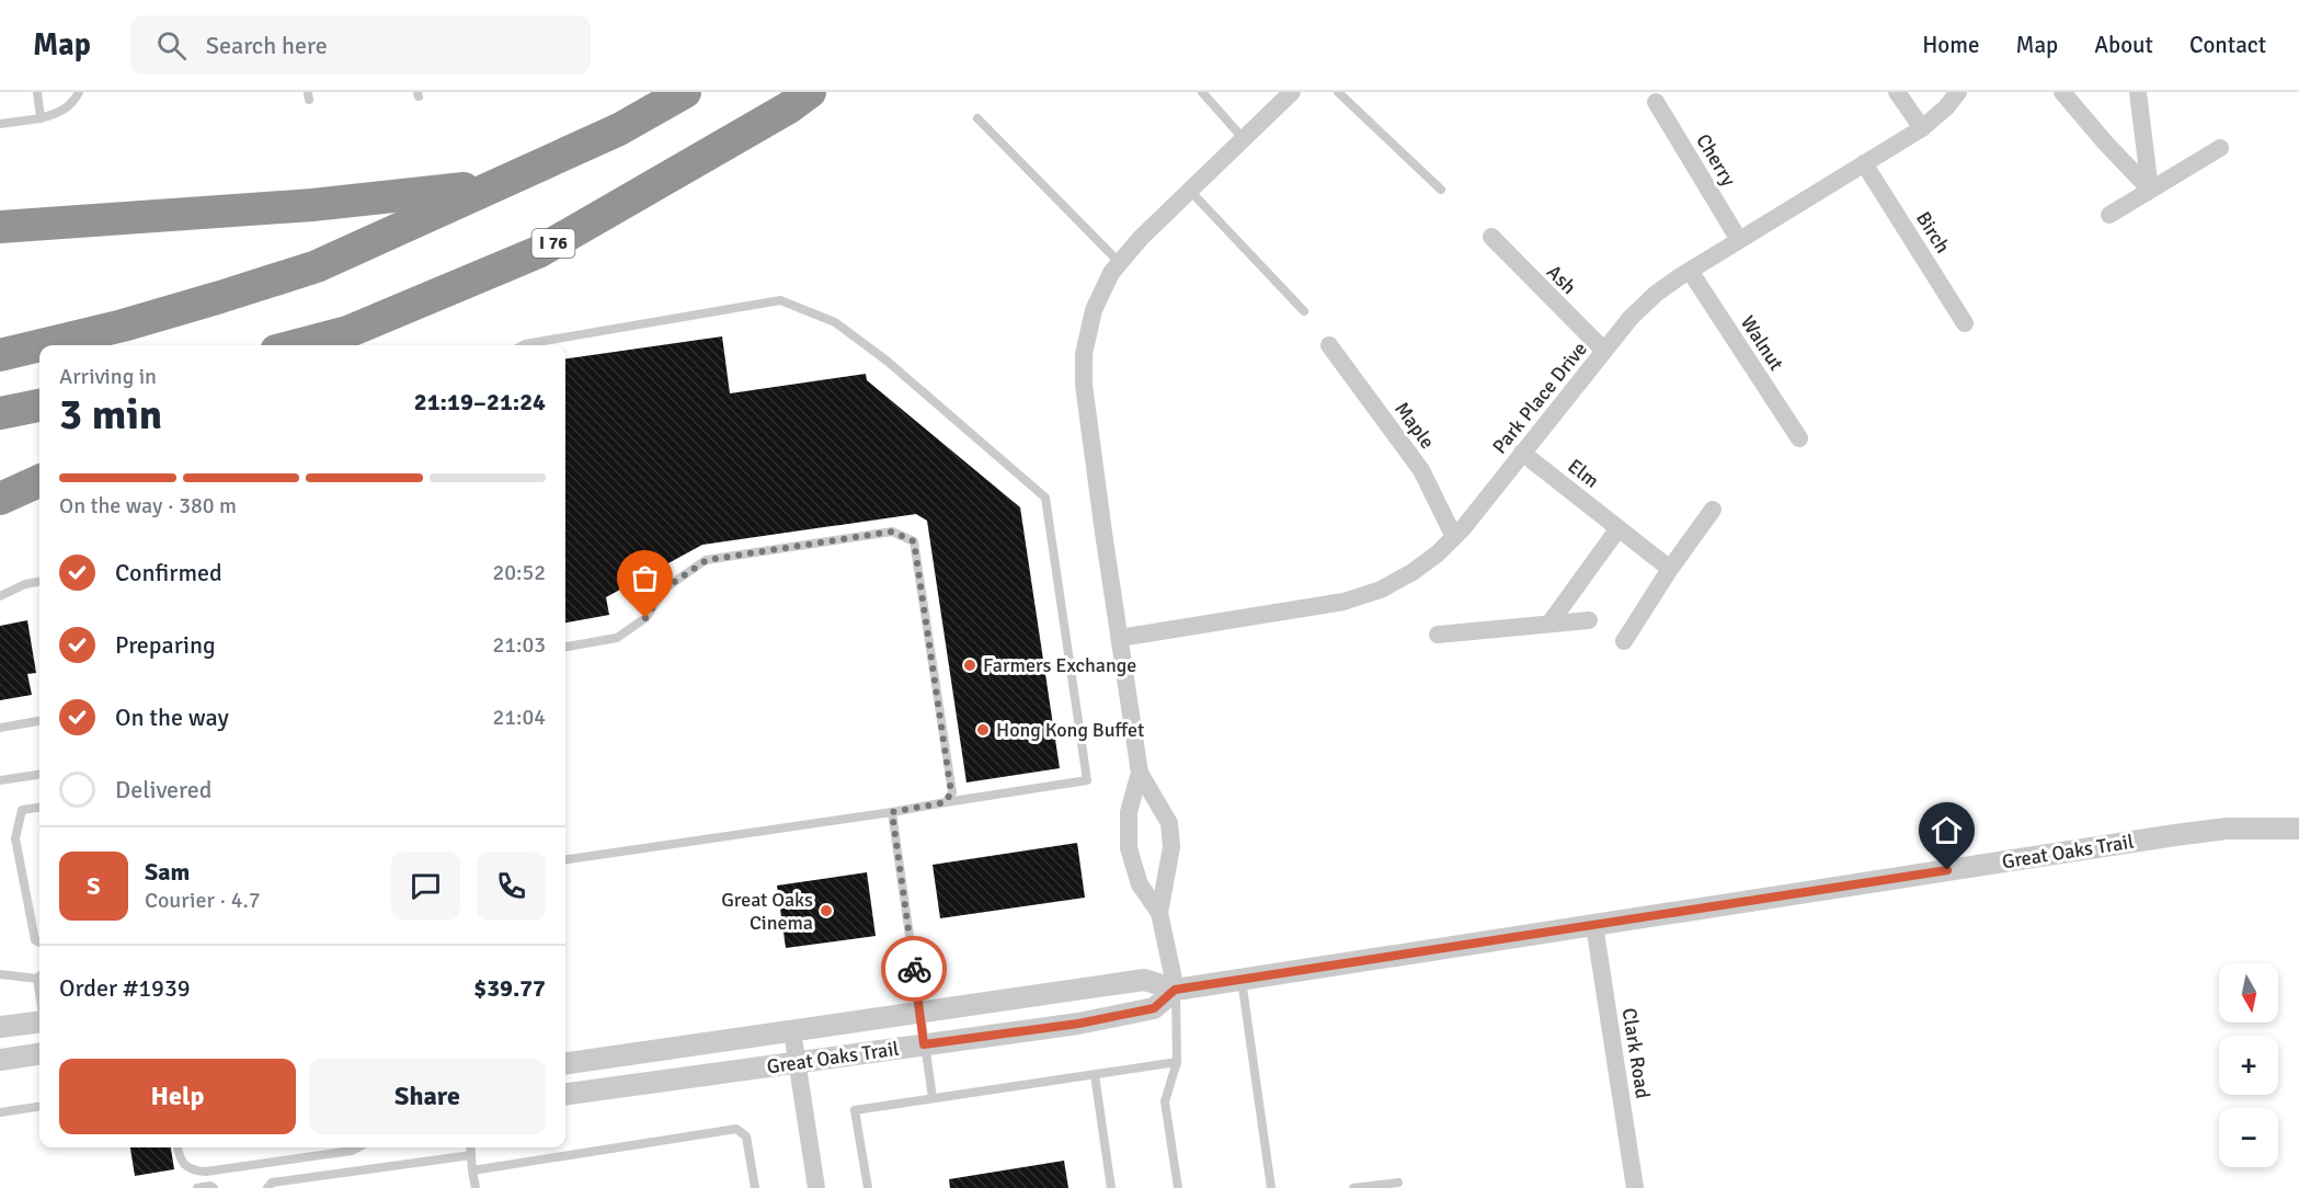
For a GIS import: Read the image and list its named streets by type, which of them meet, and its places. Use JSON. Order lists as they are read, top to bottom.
{
  "streets": {
    "highway": ["I 76"],
    "street": [
      "Cherry",
      "Birch",
      "Ash",
      "Walnut",
      "Park Place Drive",
      "Maple",
      "Elm",
      "Great Oaks Trail",
      "Clark Road"
    ]
  },
  "crossings": [
    ["Cherry", "Park Place Drive"],
    ["Birch", "Park Place Drive"],
    ["Ash", "Park Place Drive"],
    ["Walnut", "Park Place Drive"],
    ["Park Place Drive", "Maple"],
    ["Park Place Drive", "Elm"],
    ["Great Oaks Trail", "Clark Road"]
  ],
  "places": ["Farmers Exchange", "Hong Kong Buffet", "Great Oaks Cinema"],
  "north": "bottom",
  "page": {
    "header": "Map",
    "search": "Search here",
    "nav": [
      "Home",
      "Map",
      "About",
      "Contact"
    ],
    "heading": ["3 min", "Arriving in", "21:19–21:24"],
    "panel": [
      "Sam",
      "Courier · 4.7",
      "Order #1939",
      "$39.77"
    ],
    "bar": "On the way · 380 m",
    "list": [
      ["Confirmed", "20:52"],
      ["Preparing", "21:03"],
      ["On the way", "21:04"],
      "Delivered"
    ],
    "round": "S",
    "map_buttons": ["+", "−"],
    "buttons": ["Help", "Share"]
  }
}
